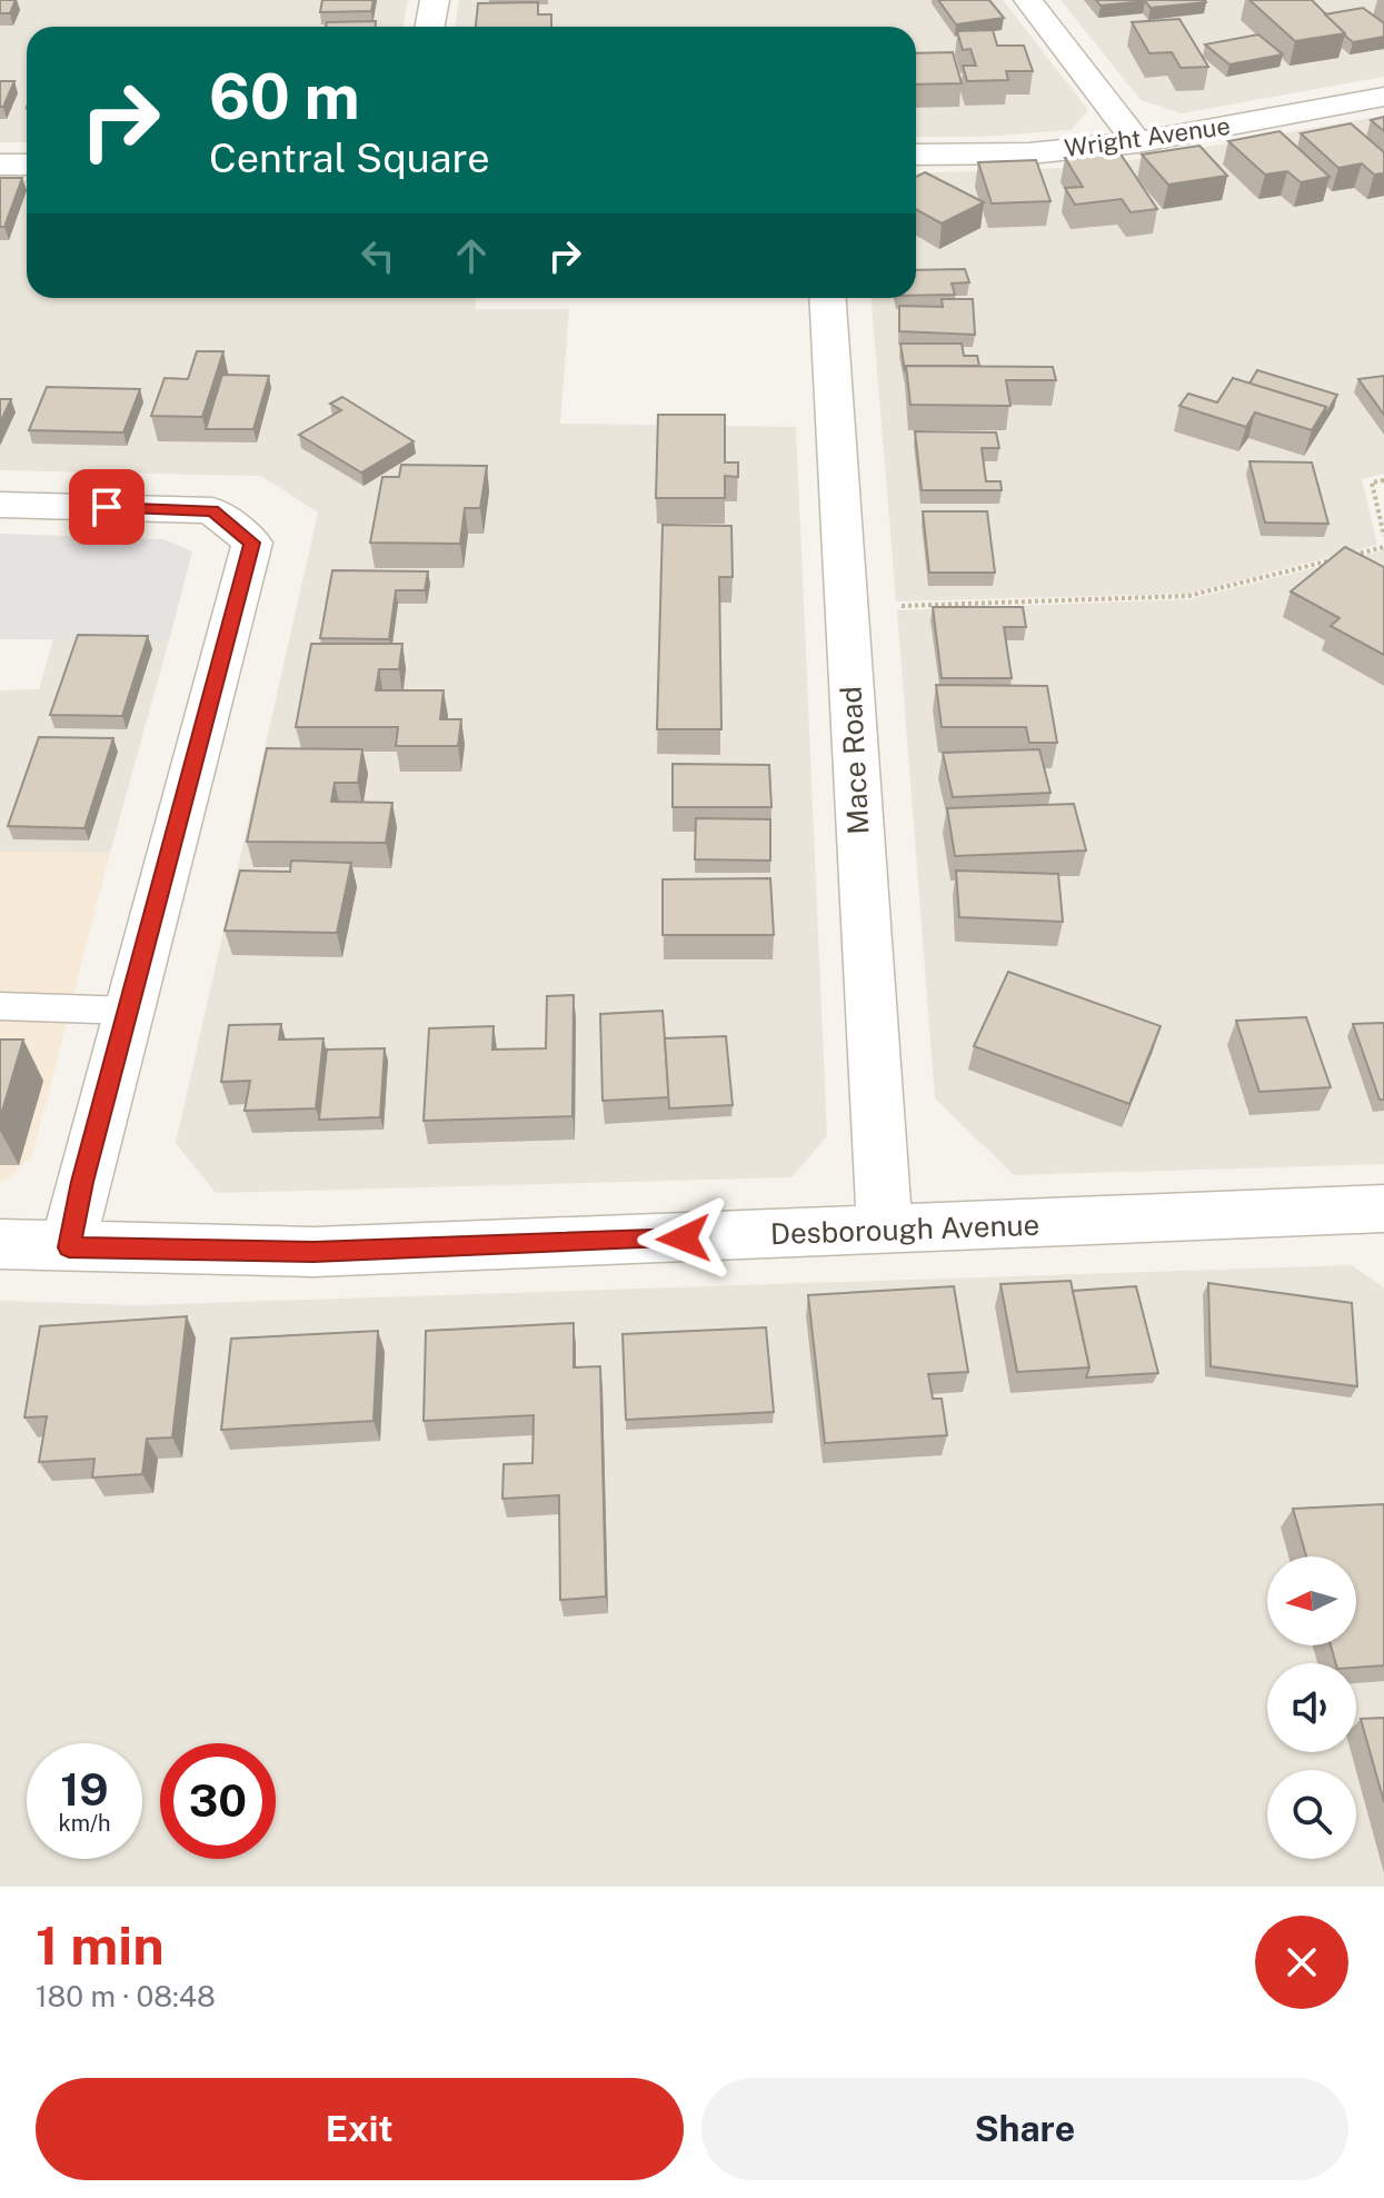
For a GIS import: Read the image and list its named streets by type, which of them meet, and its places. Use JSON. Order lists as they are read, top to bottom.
{
  "streets": {
    "street": ["Wright Avenue", "Mace Road", "Desborough Avenue"]
  },
  "crossings": [
    ["Mace Road", "Desborough Avenue"]
  ],
  "north": "left",
  "page": {
    "turn": ["60 m", "Central Square"],
    "speed": "19 km/h",
    "limit": "30",
    "heading": ["1 min", "180 m · 08:48"],
    "buttons": ["Exit", "Share"]
  }
}
